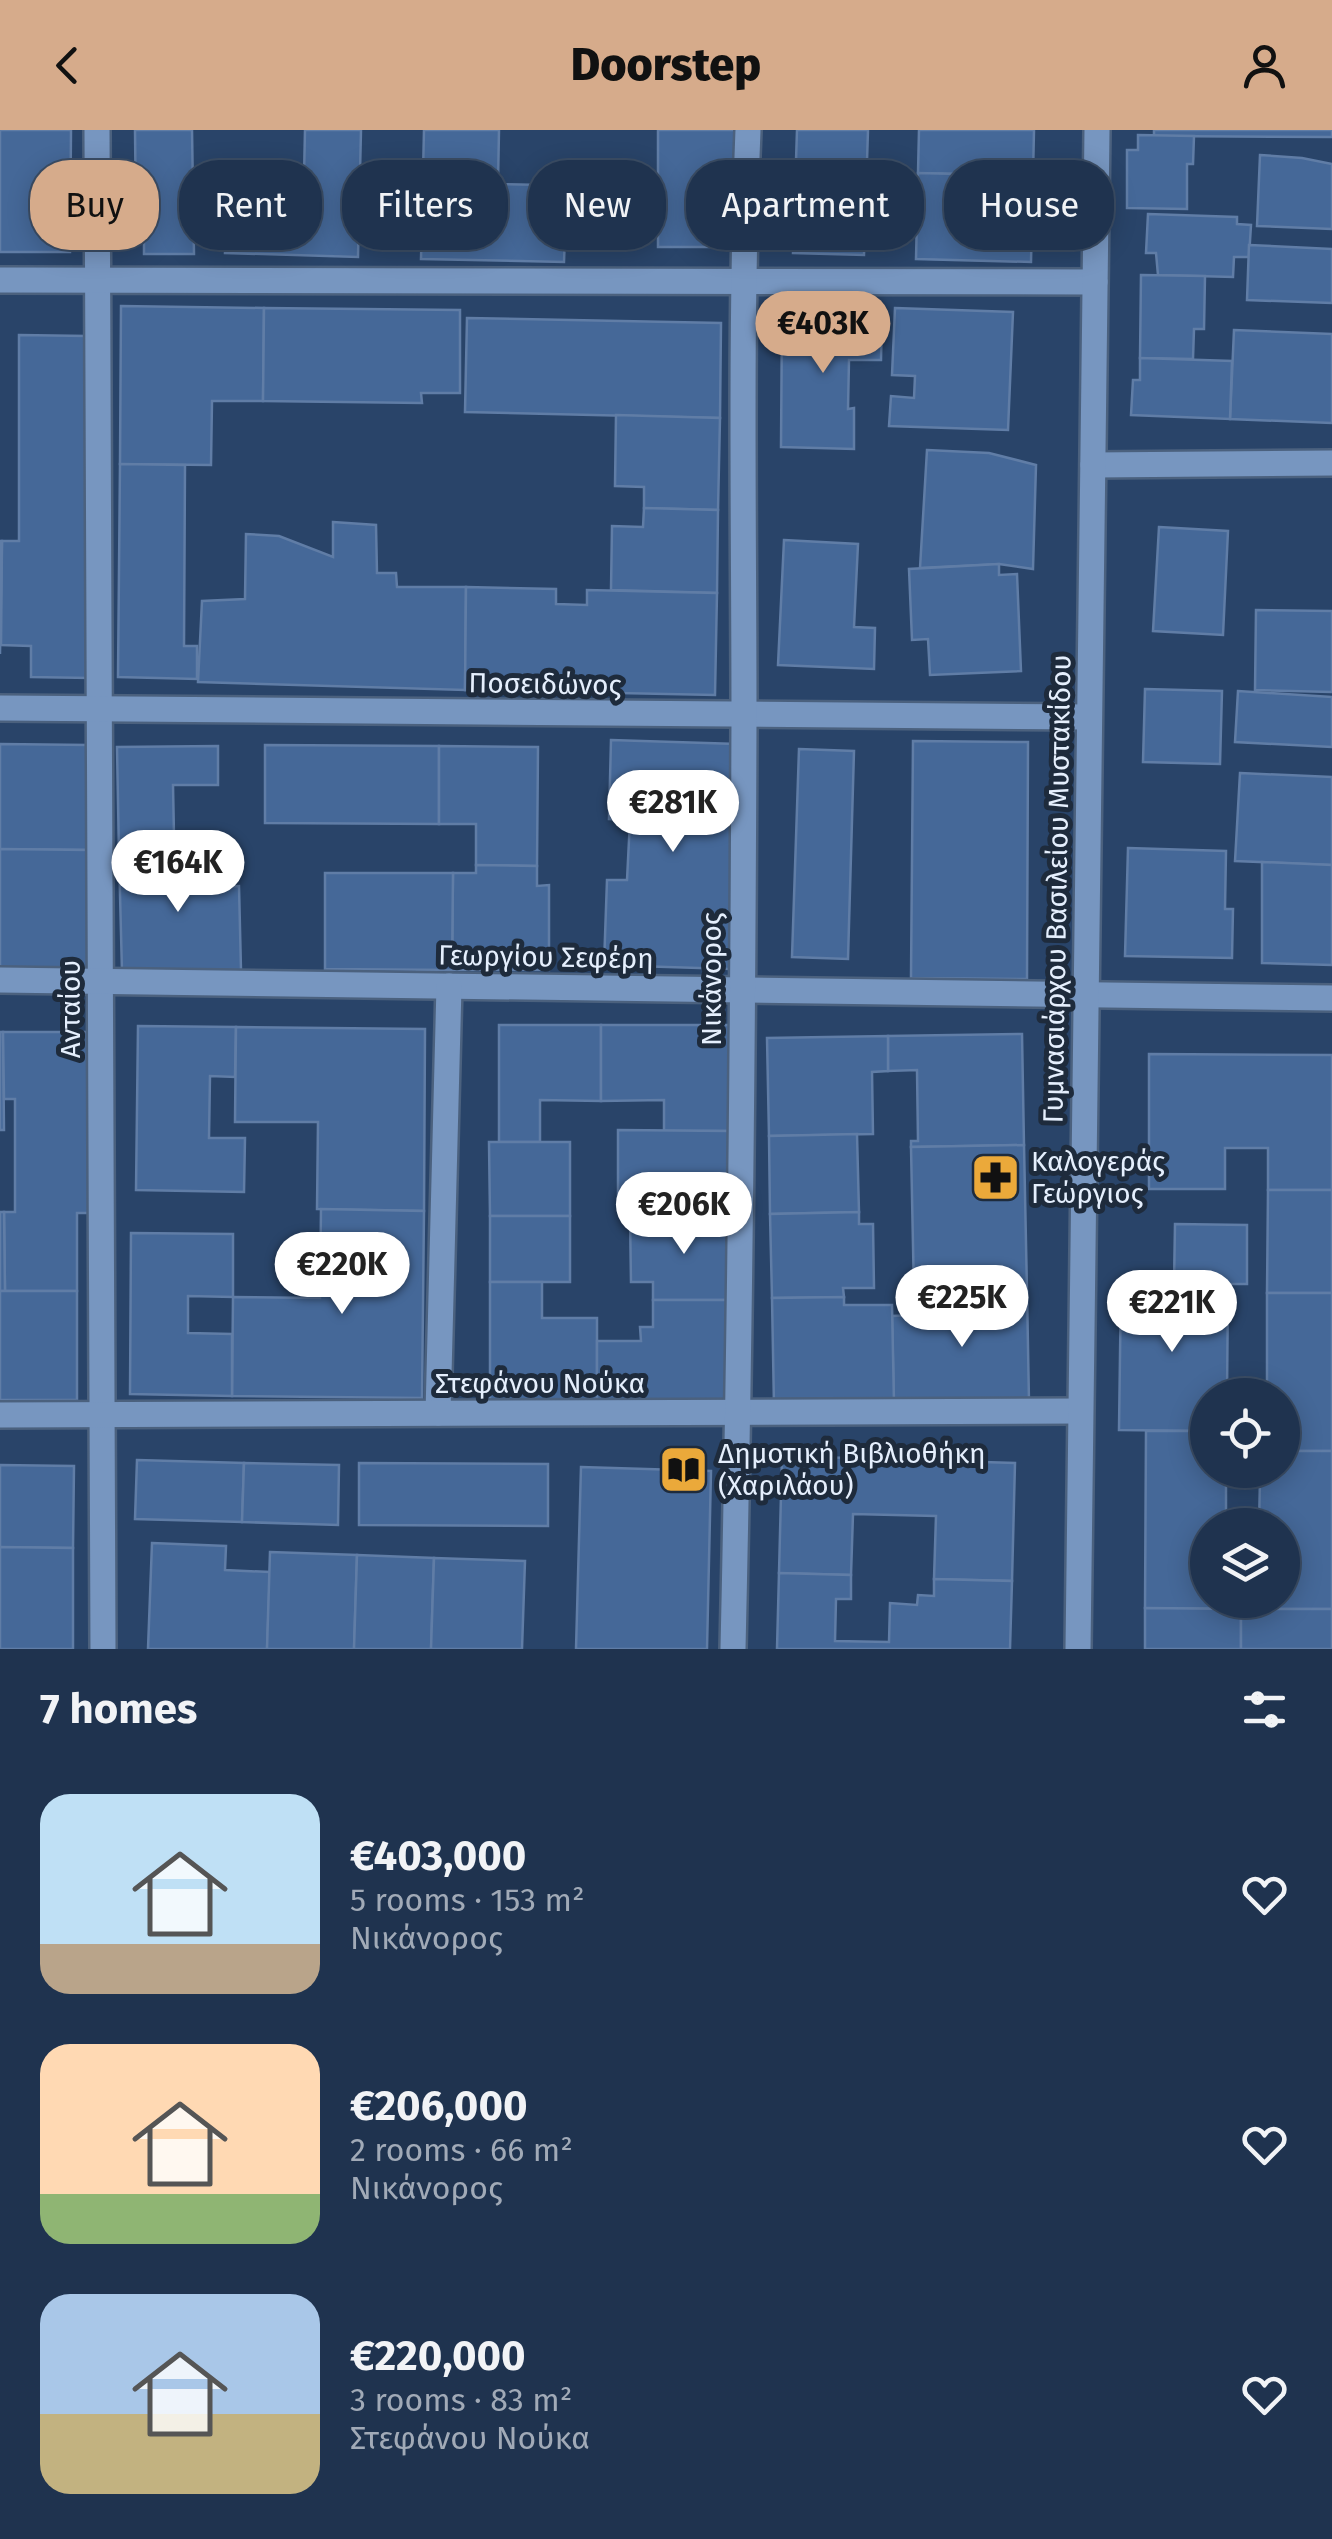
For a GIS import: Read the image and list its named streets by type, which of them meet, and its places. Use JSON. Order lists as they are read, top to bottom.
{
  "streets": {
    "street": [
      "Ποσειδώνος",
      "Γυμνασιάρχου Βασιλείου Μυστακίδου",
      "Γεωργίου Σεφέρη",
      "Νικάνορος",
      "Ανταίου",
      "Στεφάνου Νούκα"
    ]
  },
  "crossings": [
    ["Ποσειδώνος", "Γυμνασιάρχου Βασιλείου Μυστακίδου"],
    ["Ποσειδώνος", "Νικάνορος"],
    ["Ποσειδώνος", "Ανταίου"],
    ["Γυμνασιάρχου Βασιλείου Μυστακίδου", "Γεωργίου Σεφέρη"],
    ["Γυμνασιάρχου Βασιλείου Μυστακίδου", "Στεφάνου Νούκα"],
    ["Γεωργίου Σεφέρη", "Νικάνορος"],
    ["Γεωργίου Σεφέρη", "Ανταίου"],
    ["Νικάνορος", "Στεφάνου Νούκα"],
    ["Ανταίου", "Στεφάνου Νούκα"]
  ],
  "places": {
    "pharmacy": ["Καλογεράς Γεώργιος"],
    "library": ["Δημοτική Βιβλιοθήκη (Χαριλάου)"]
  },
  "page": {
    "header": "Doorstep",
    "chip": [
      "Buy",
      "Rent",
      "Filters",
      "New",
      "Apartment",
      "House"
    ],
    "price": [
      "€403K",
      "€281K",
      "€164K",
      "€206K",
      "€220K",
      "€225K",
      "€221K"
    ],
    "heading": "7 homes",
    "list": [
      {
        "name": "€403,000",
        "note": "5 rooms · 153 m² · Νικάνορος"
      },
      {
        "name": "€206,000",
        "note": "2 rooms · 66 m² · Νικάνορος"
      },
      {
        "name": "€220,000",
        "note": "3 rooms · 83 m² · Στεφάνου Νούκα"
      }
    ]
  }
}
